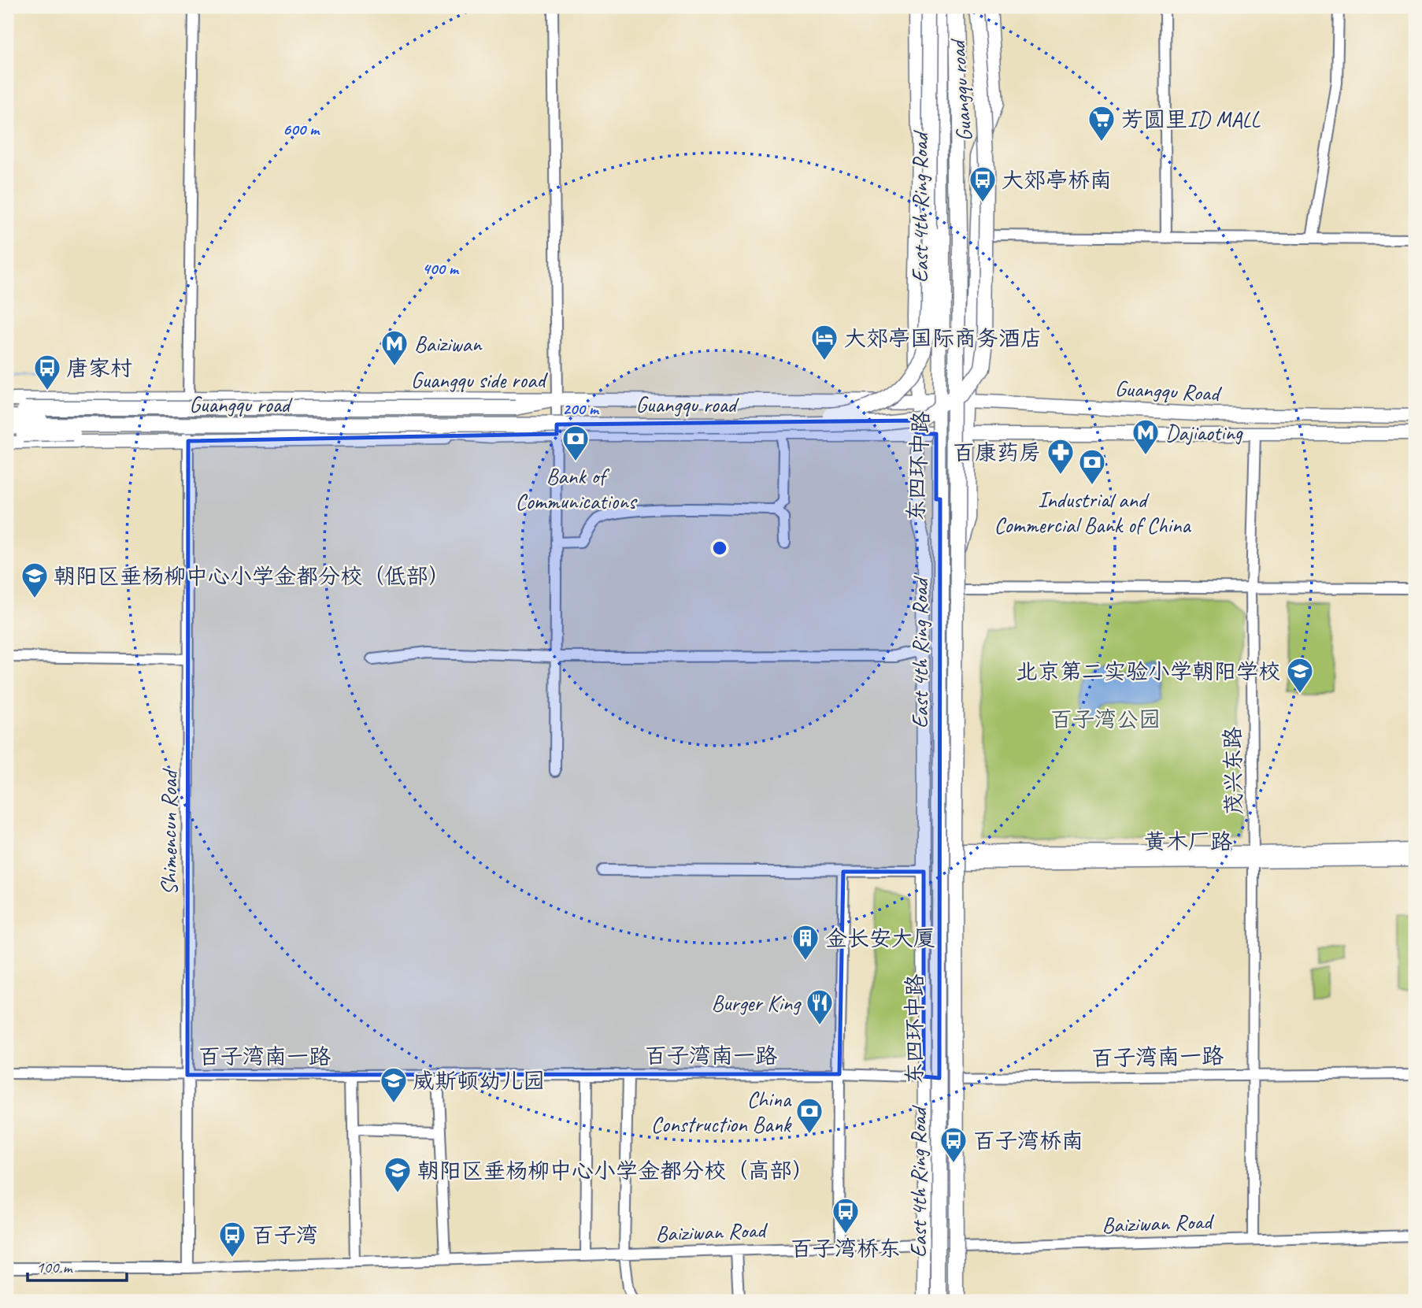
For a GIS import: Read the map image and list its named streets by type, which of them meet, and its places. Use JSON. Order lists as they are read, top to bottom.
{
  "streets": {
    "highway": ["Guangqu road", "East 4th Ring Road"],
    "main road": [
      "Guangqu side road",
      "Guangqu Road",
      "东四环中路",
      "黄木厂路"
    ],
    "street": [
      "茂兴东路",
      "Shimencun Road",
      "百子湾南一路",
      "Baiziwan Road"
    ]
  },
  "crossings": [
    ["East 4th Ring Road", "东四环中路"],
    ["Guangqu side road", "Guangqu Road"],
    ["Guangqu side road", "东四环中路"],
    ["Guangqu side road", "Shimencun Road"],
    ["Guangqu Road", "东四环中路"],
    ["Guangqu Road", "茂兴东路"],
    ["东四环中路", "百子湾南一路"],
    ["东四环中路", "Baiziwan Road"],
    ["茂兴东路", "黄木厂路"],
    ["茂兴东路", "百子湾南一路"],
    ["茂兴东路", "Baiziwan Road"],
    ["Shimencun Road", "百子湾南一路"],
    ["Shimencun Road", "Baiziwan Road"]
  ],
  "parks": ["百子湾公园"],
  "places": {
    "supermarket": ["芳圆里ID MALL"],
    "bus stop": [
      "大郊亭桥南",
      "唐家村",
      "百子湾桥南",
      "百子湾桥东",
      "百子湾"
    ],
    "hotel": ["大郊亭国际商务酒店"],
    "metro station": ["Baiziwan", "Dajiaoting"],
    "bank": ["Bank of Communications", "Industrial and Commercial Bank of China", "China Construction Bank"],
    "pharmacy": ["百康药房"],
    "school or university": [
      "朝阳区垂杨柳中心小学金都分校（低部）",
      "北京第二实验小学朝阳学校",
      "威斯顿幼儿园",
      "朝阳区垂杨柳中心小学金都分校（高部）"
    ],
    "building": ["金长安大厦"],
    "restaurant": ["Burger King"]
  },
  "scale_bar": "100 m",
  "rings": ["600 m", "400 m", "200 m"]
}
